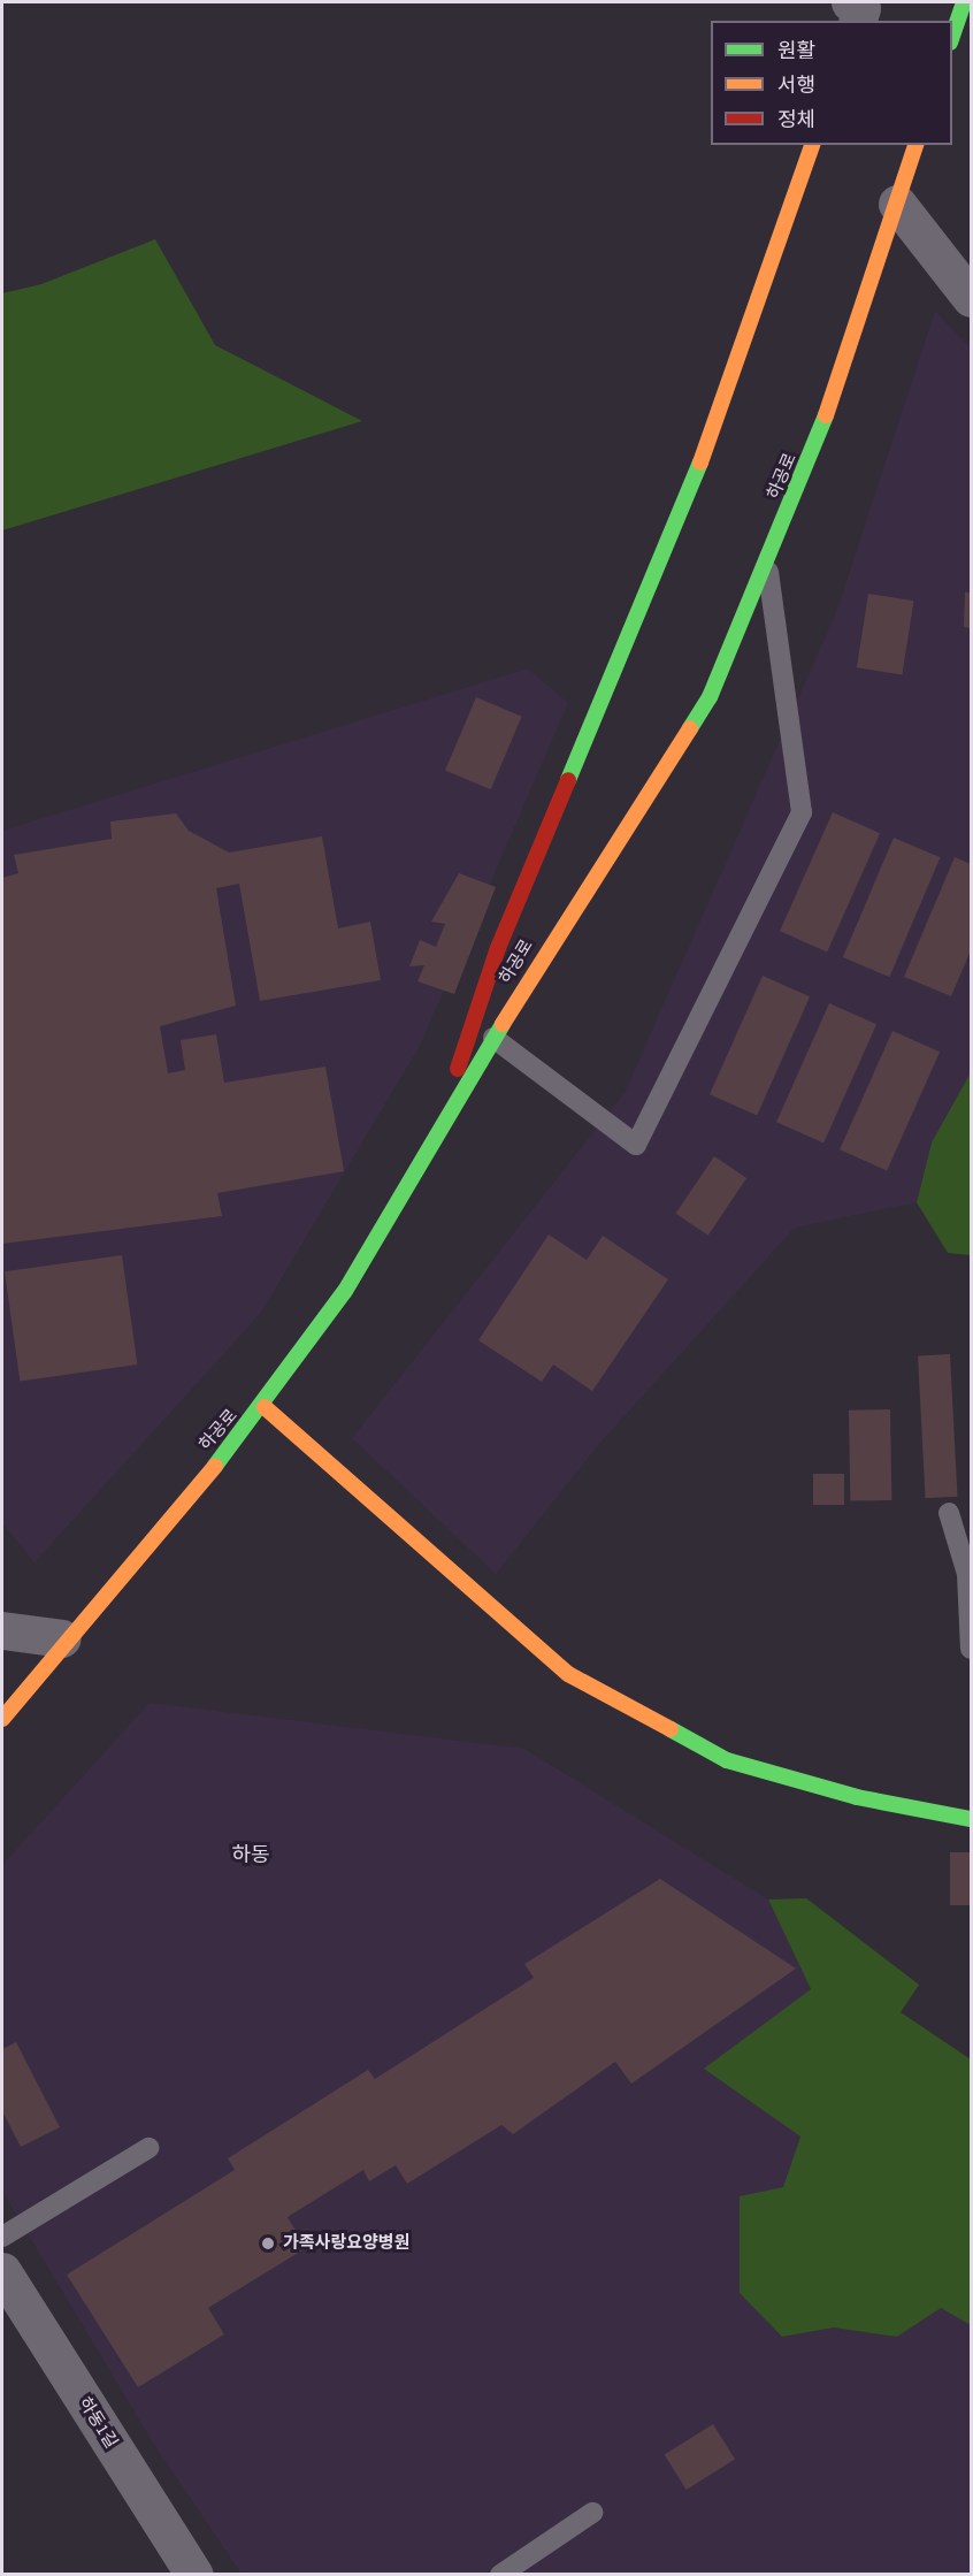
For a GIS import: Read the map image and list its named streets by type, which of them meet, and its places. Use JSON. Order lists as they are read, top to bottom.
{
  "streets": {
    "main road": ["하공로"],
    "street": ["하동1길"]
  },
  "districts": ["하동"],
  "places": ["가족사랑요양병원"],
  "legend": ["원활", "서행", "정체"]
}
